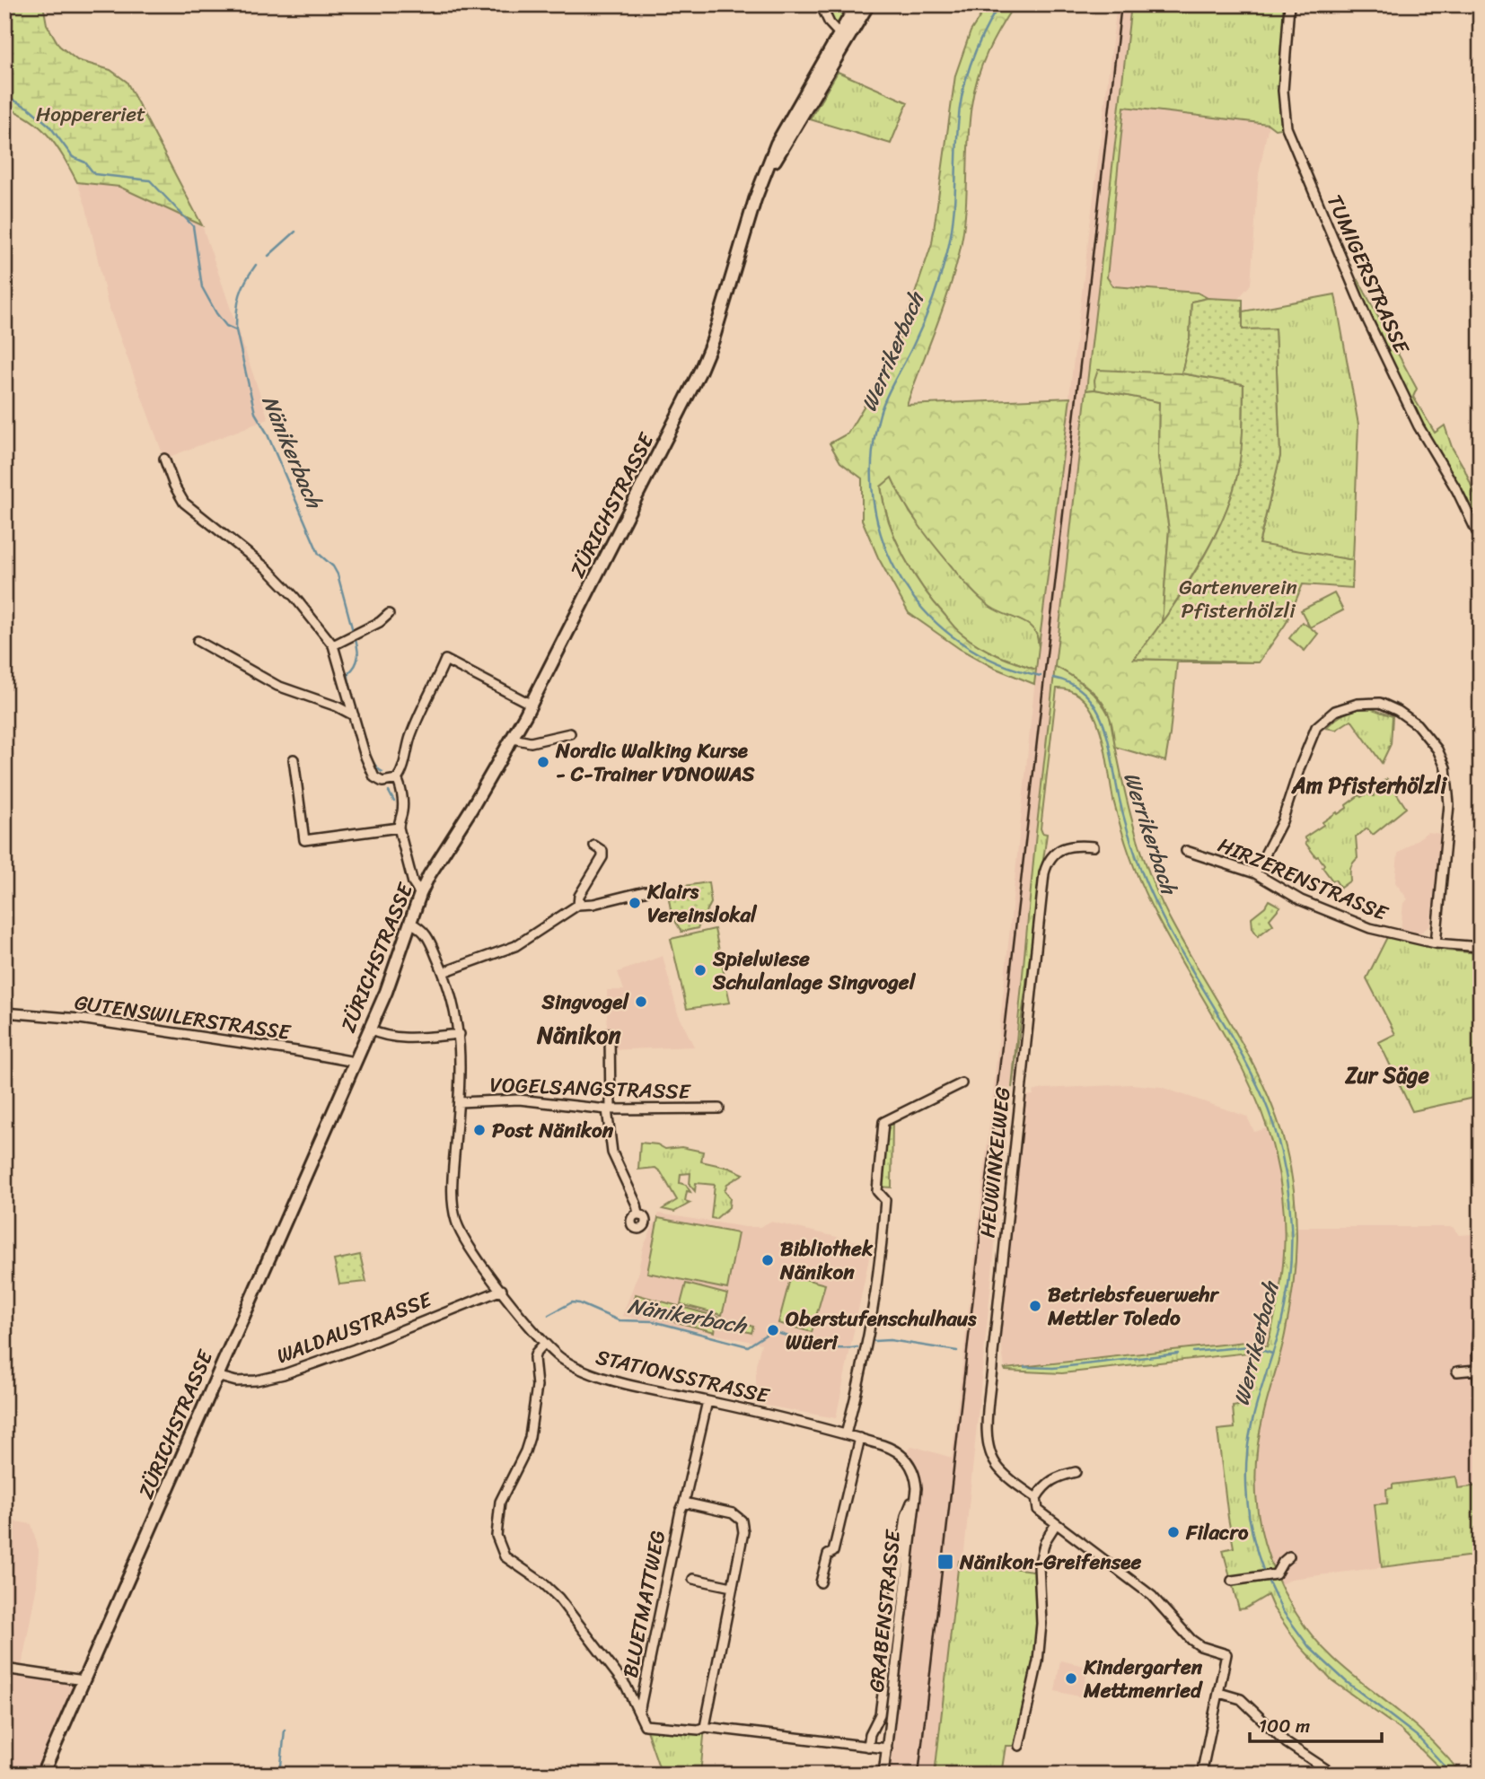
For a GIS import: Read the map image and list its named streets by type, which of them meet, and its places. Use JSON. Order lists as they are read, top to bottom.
{
  "streets": {
    "main road": ["ZÜRICHSTRASSE"],
    "street": [
      "TUMIGERSTRASSE",
      "HIRZERENSTRASSE",
      "GUTENSWILERSTRASSE",
      "VOGELSANGSTRASSE",
      "HEUWINKELWEG",
      "WALDAUSTRASSE",
      "STATIONSSTRASSE",
      "BLUETMATTWEG",
      "GRABENSTRASSE"
    ]
  },
  "crossings": [
    ["ZÜRICHSTRASSE", "GUTENSWILERSTRASSE"],
    ["ZÜRICHSTRASSE", "WALDAUSTRASSE"],
    ["ZÜRICHSTRASSE", "STATIONSSTRASSE"],
    ["VOGELSANGSTRASSE", "STATIONSSTRASSE"],
    ["WALDAUSTRASSE", "STATIONSSTRASSE"],
    ["STATIONSSTRASSE", "BLUETMATTWEG"],
    ["STATIONSSTRASSE", "GRABENSTRASSE"]
  ],
  "districts": ["Am Pfisterhölzli", "Nänikon", "Zur Säge"],
  "water": ["Werrikerbach", "Nänikerbach"],
  "parks": ["Hoppereriet", "Gartenverein Pfisterhölzli"],
  "places": {
    "other": [
      "Nordic Walking Kurse - C-Trainer VDNOWAS",
      "Klairs Vereinslokal",
      "Spielwiese Schulanlage Singvogel",
      "Singvogel",
      "Post Nänikon",
      "Bibliothek Nänikon",
      "Betriebsfeuerwehr Mettler Toledo",
      "Oberstufenschulhaus Wüeri",
      "Filacro",
      "Kindergarten Mettmenried"
    ],
    "transit": ["Nänikon-Greifensee"]
  },
  "scale_bar": "100 m"
}
